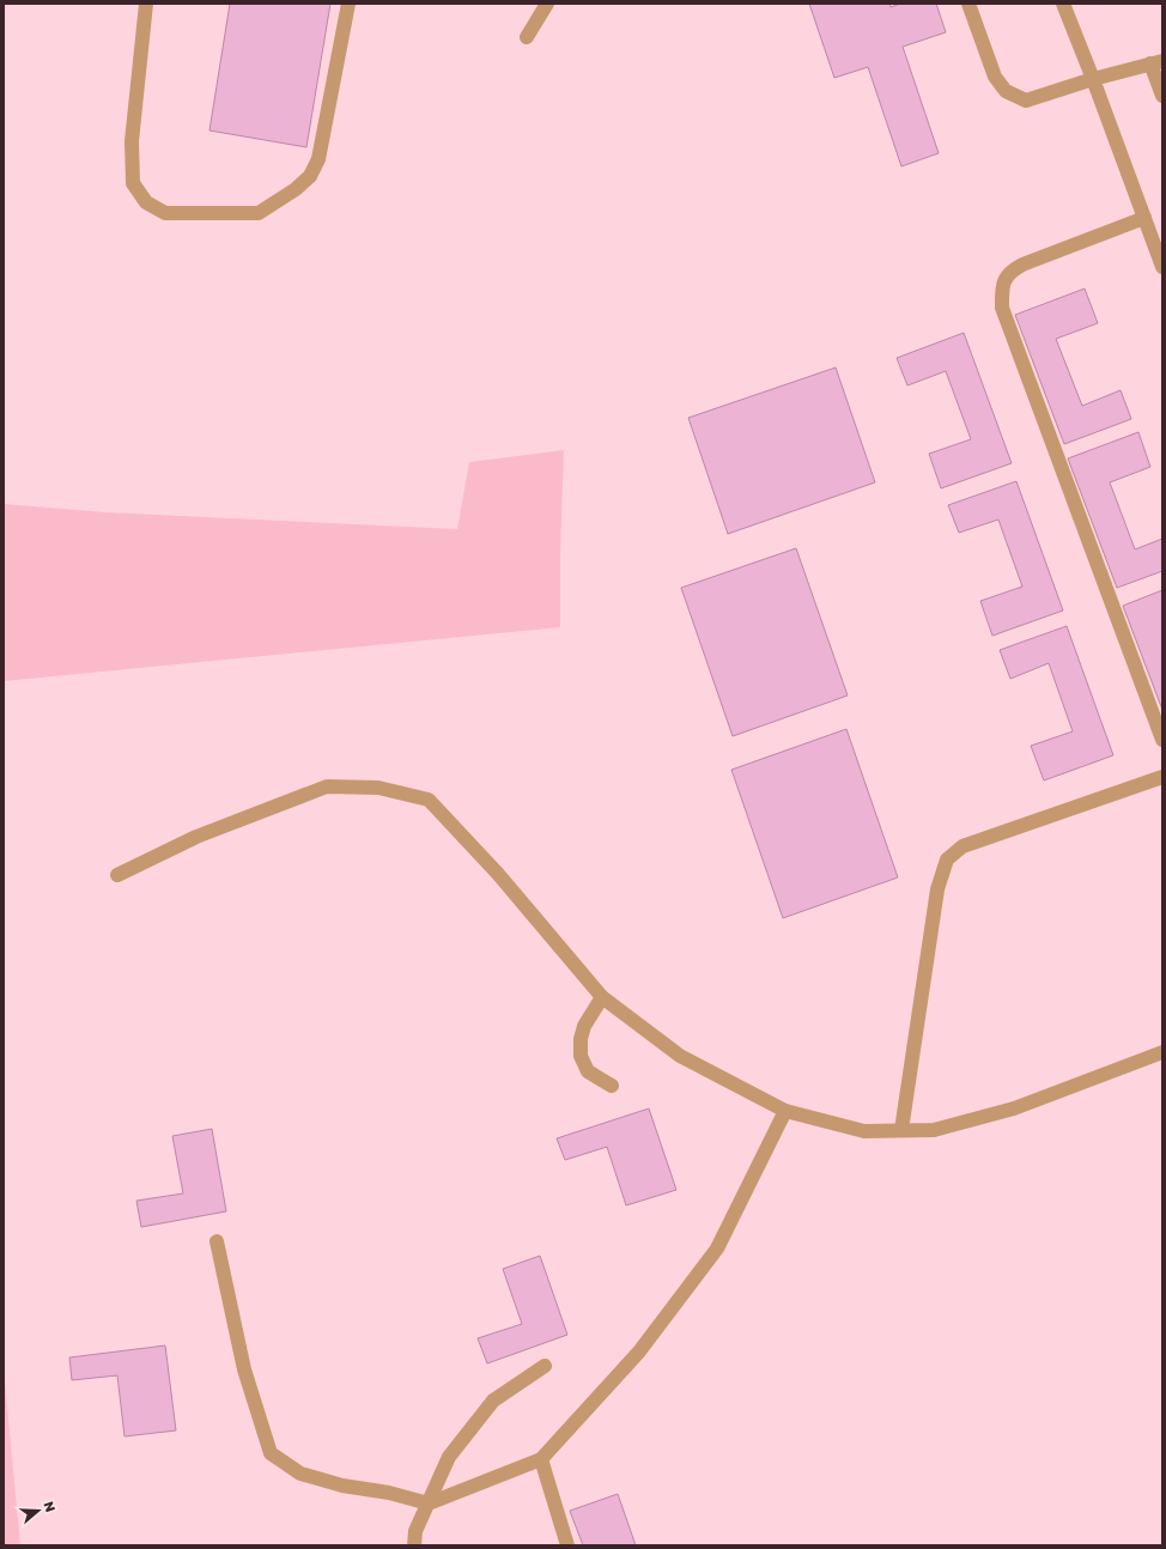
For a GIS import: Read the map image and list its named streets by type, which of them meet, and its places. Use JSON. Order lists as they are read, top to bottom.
{
  "north": "right"
}
